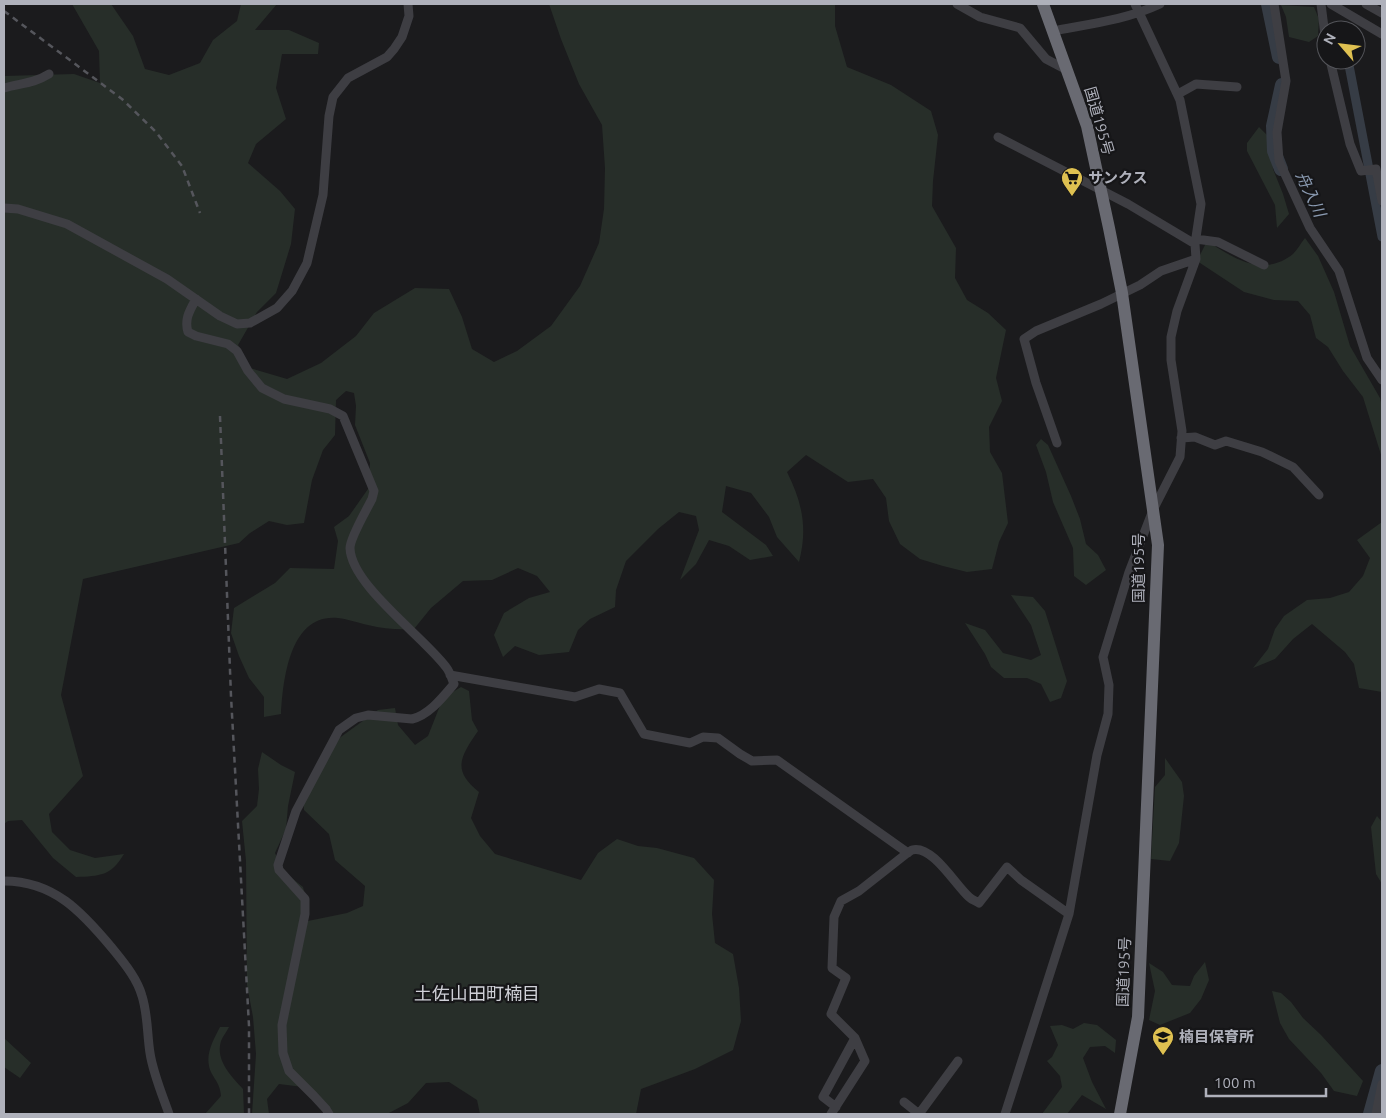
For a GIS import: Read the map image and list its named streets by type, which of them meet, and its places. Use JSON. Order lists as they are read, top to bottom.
{
  "streets": {
    "highway": ["国道195号"]
  },
  "districts": ["土佐山田町楠目"],
  "water": ["舟入川"],
  "places": {
    "supermarket": ["サンクス"],
    "school or university": ["楠目保育所"]
  },
  "scale_bar": "100 m",
  "north": "top left"
}
